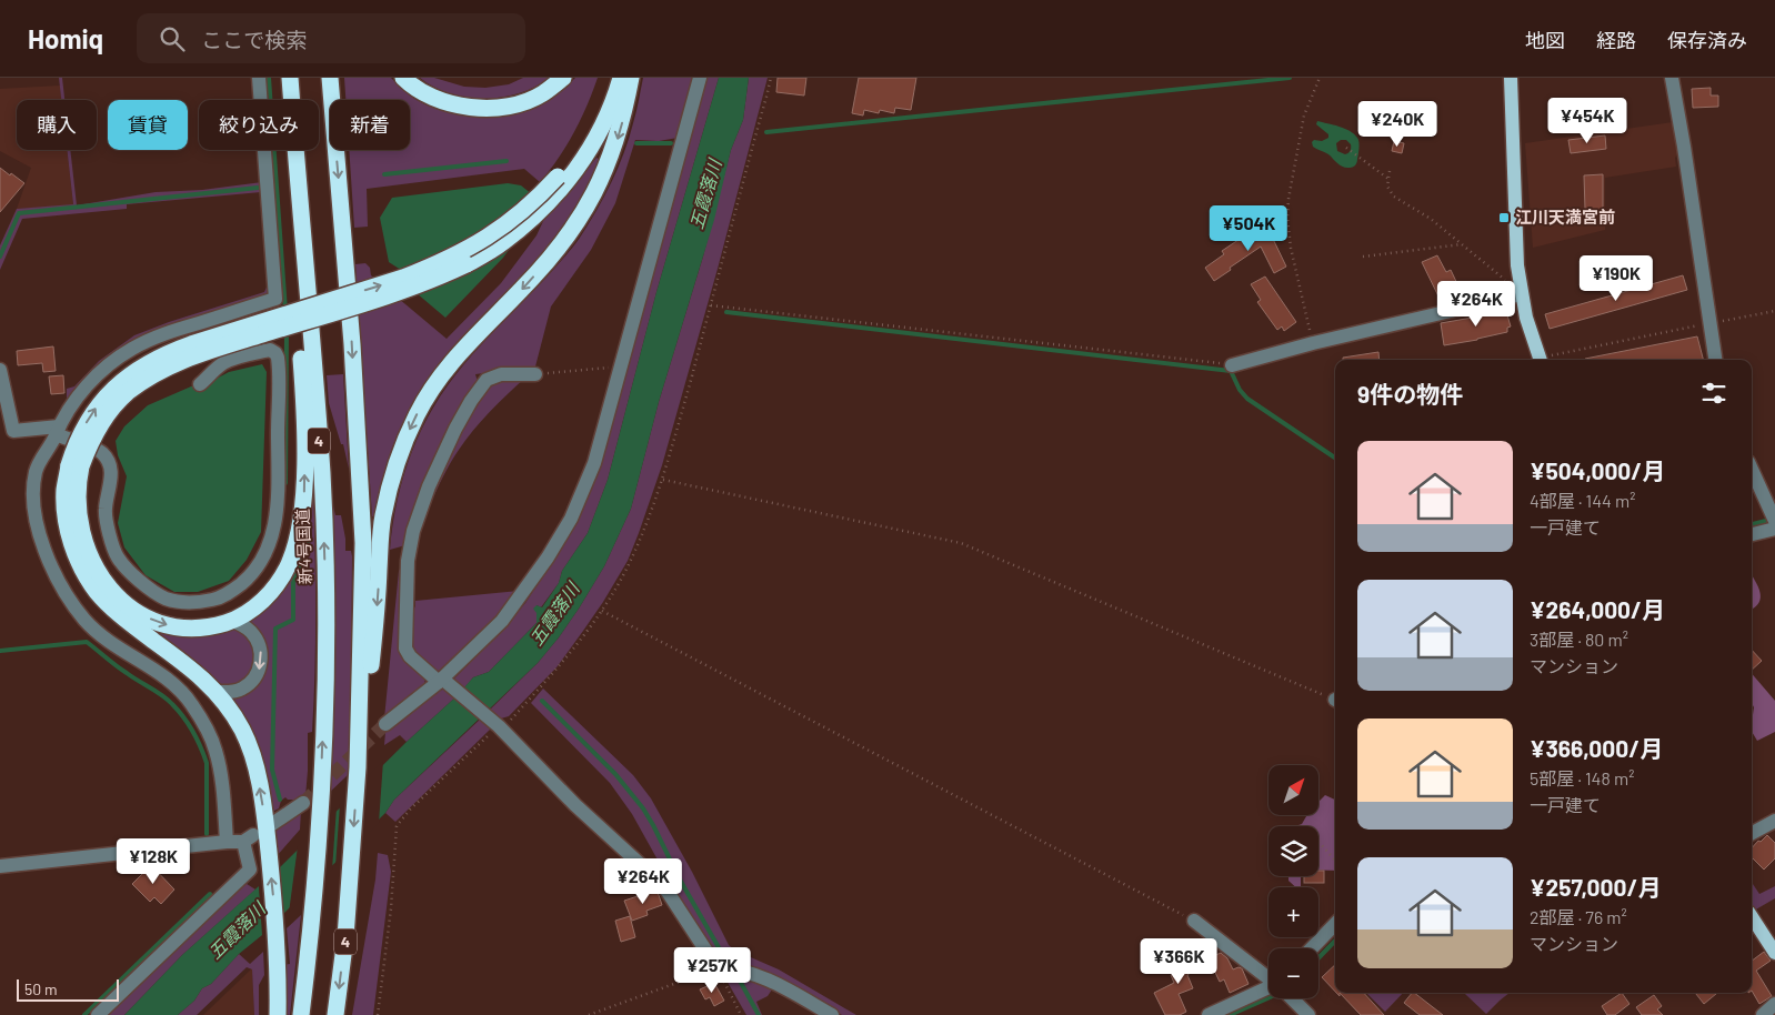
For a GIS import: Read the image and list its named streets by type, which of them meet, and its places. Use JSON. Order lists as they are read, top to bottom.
{
  "streets": {
    "highway": ["4", "新4号国道"]
  },
  "water": ["五霞落川"],
  "places": {
    "transit": ["江川天満宮前"]
  },
  "scale_bar": "50 m",
  "north": "top right",
  "page": {
    "header": "Homiq",
    "search": "ここで検索",
    "nav": ["地図", "経路", "保存済み"],
    "price": [
      "¥454K",
      "¥240K",
      "¥504K",
      "¥190K",
      "¥264K",
      "¥128K",
      "¥264K",
      "¥366K",
      "¥257K"
    ],
    "chip": [
      "購入",
      "賃貸",
      "絞り込み",
      "新着"
    ],
    "heading": "9件の物件",
    "list": [
      {
        "name": "¥504,000/月",
        "note": "4部屋 · 144 m² · 一戸建て"
      },
      {
        "name": "¥264,000/月",
        "note": "3部屋 · 80 m² · マンション"
      },
      {
        "name": "¥366,000/月",
        "note": "5部屋 · 148 m² · 一戸建て"
      },
      {
        "name": "¥257,000/月",
        "note": "2部屋 · 76 m² · マンション"
      }
    ],
    "map_buttons": ["+", "−"],
    "scale": "50 m"
  }
}
